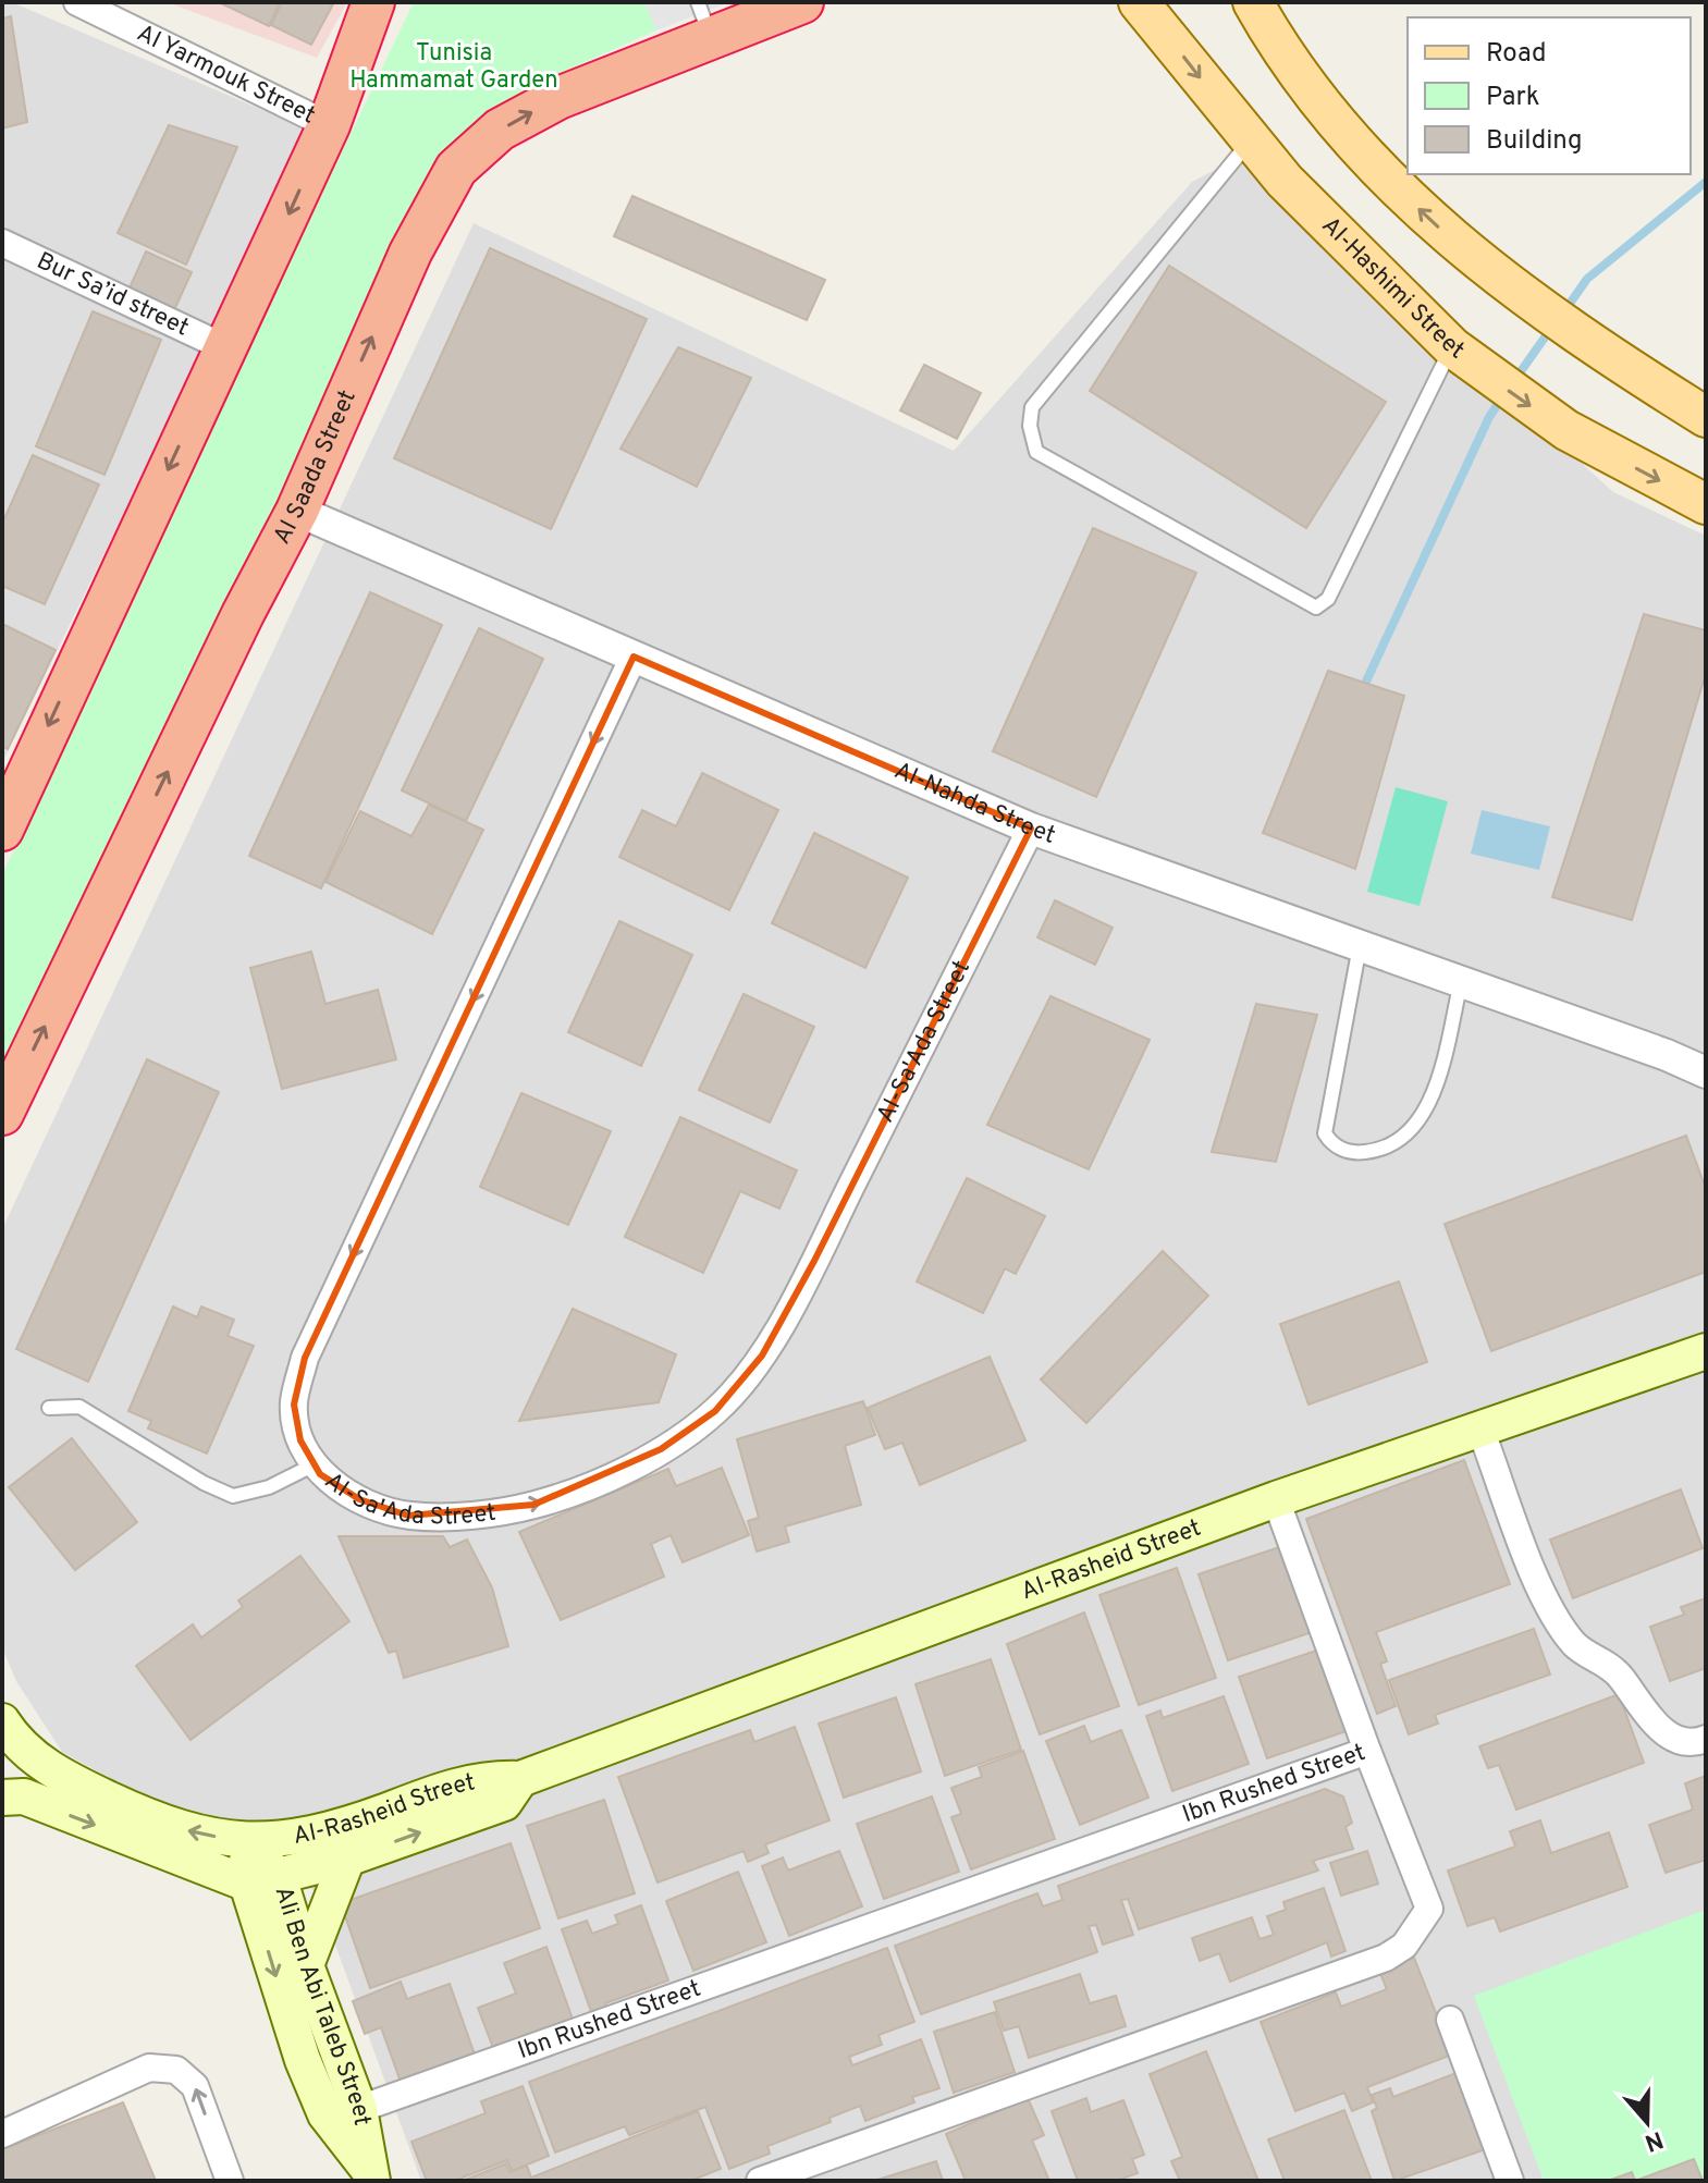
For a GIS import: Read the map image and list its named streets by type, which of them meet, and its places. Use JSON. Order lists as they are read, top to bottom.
{
  "streets": {
    "highway": ["Al Saada Street"],
    "main road": ["Al-Hashimi Street", "Al-Rasheid Street", "Ali Ben Abi Taleb Street"],
    "street": [
      "Al Yarmouk Street",
      "Bur Sa’id street",
      "Al-Nahda Street",
      "Al-Sa'Ada Street",
      "Ibn Rushed Street"
    ]
  },
  "crossings": [
    ["Al Saada Street", "Al-Nahda Street"],
    ["Al-Nahda Street", "Al-Sa'Ada Street"],
    ["Al-Rasheid Street", "Ali Ben Abi Taleb Street"],
    ["Ibn Rushed Street", "Ali Ben Abi Taleb Street"]
  ],
  "parks": ["Tunisia Hammamat Garden"],
  "legend": ["Road", "Park", "Building"],
  "north": "bottom"
}
